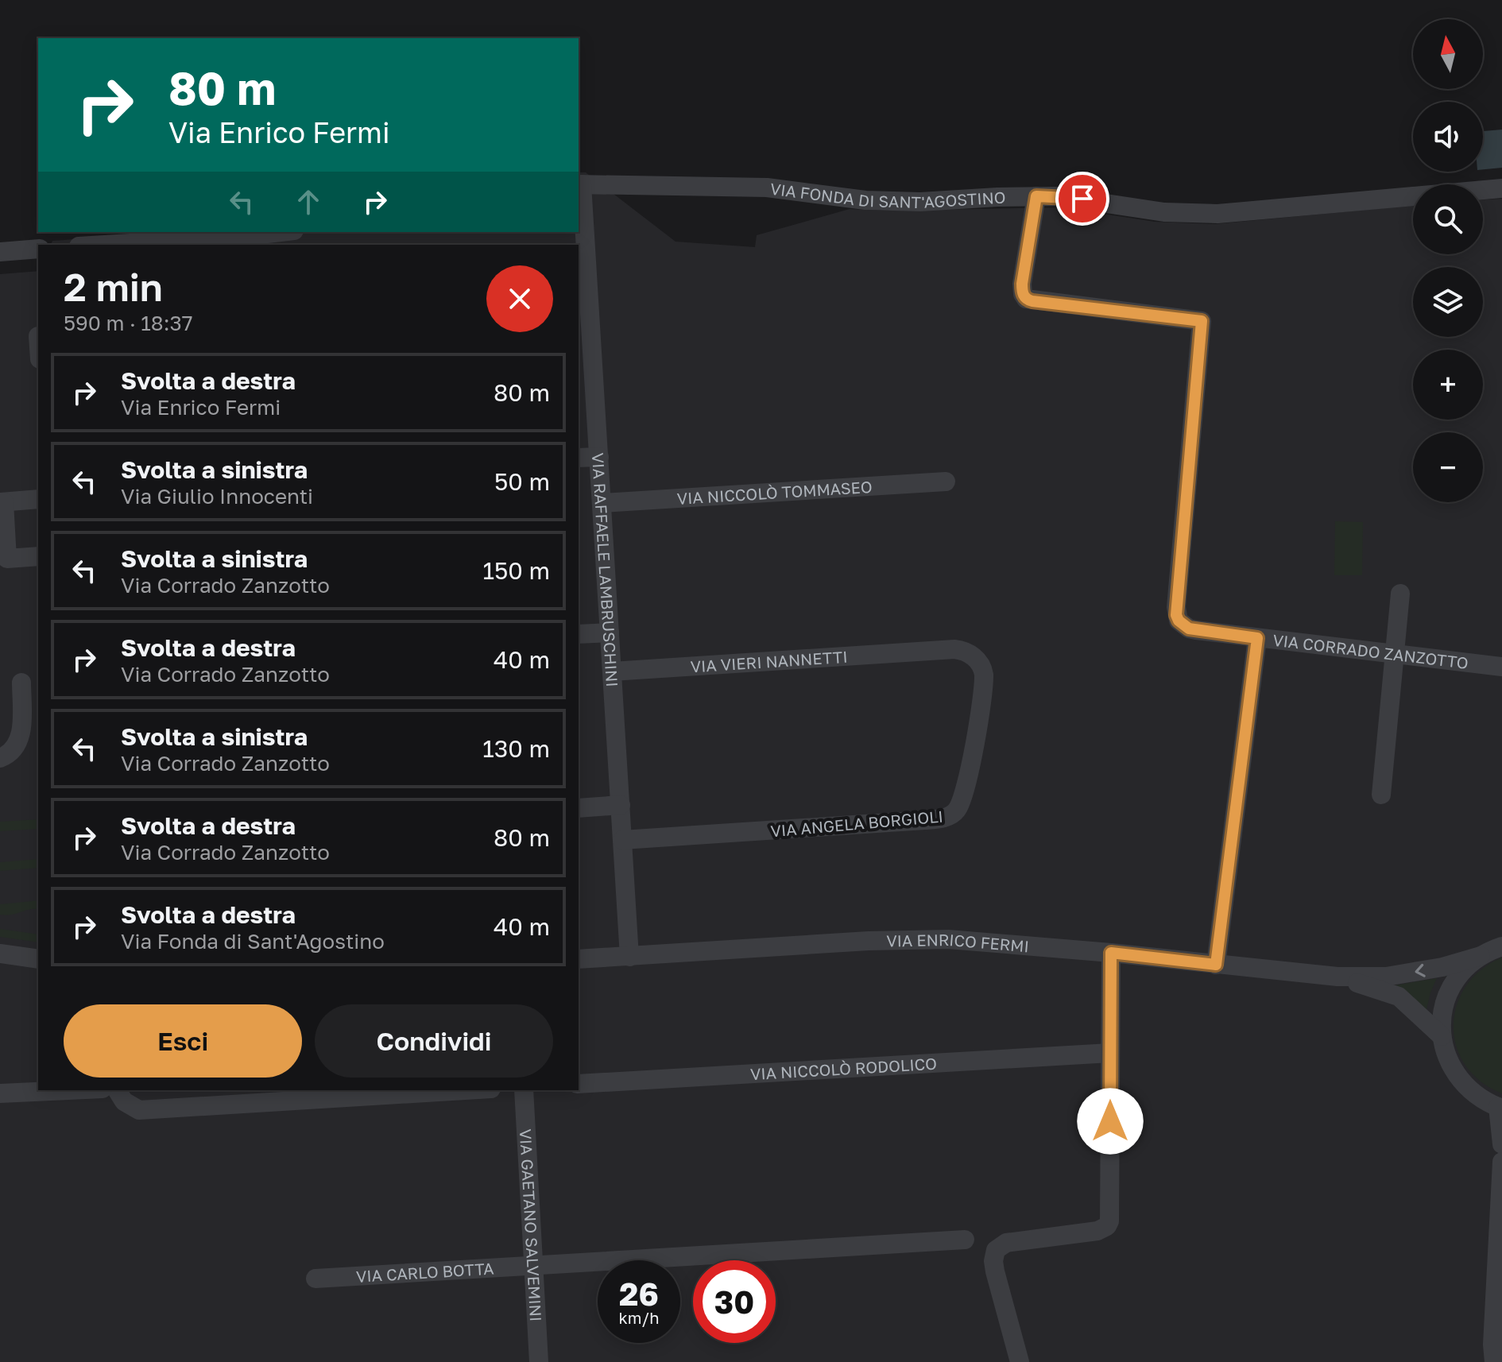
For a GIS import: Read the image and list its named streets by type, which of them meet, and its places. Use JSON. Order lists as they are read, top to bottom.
{
  "streets": {
    "street": [
      "VIA FONDA DI SANT'AGOSTINO",
      "VIA NICCOLÒ TOMMASEO",
      "VIA RAFFAELE LAMBRUSCHINI",
      "VIA CORRADO ZANZOTTO",
      "VIA VIERI NANNETTI",
      "VIA ANGELA BORGIOLI",
      "VIA ENRICO FERMI",
      "VIA NICCOLÒ RODOLICO",
      "VIA GAETANO SALVEMINI",
      "VIA CARLO BOTTA"
    ]
  },
  "crossings": [
    ["VIA FONDA DI SANT'AGOSTINO", "VIA RAFFAELE LAMBRUSCHINI"],
    ["VIA FONDA DI SANT'AGOSTINO", "VIA CORRADO ZANZOTTO"],
    ["VIA NICCOLÒ TOMMASEO", "VIA RAFFAELE LAMBRUSCHINI"],
    ["VIA RAFFAELE LAMBRUSCHINI", "VIA VIERI NANNETTI"],
    ["VIA RAFFAELE LAMBRUSCHINI", "VIA ANGELA BORGIOLI"],
    ["VIA RAFFAELE LAMBRUSCHINI", "VIA ENRICO FERMI"],
    ["VIA VIERI NANNETTI", "VIA ANGELA BORGIOLI"],
    ["VIA GAETANO SALVEMINI", "VIA CARLO BOTTA"]
  ],
  "north": "top",
  "page": {
    "map_buttons": ["+", "−"],
    "turn": ["80 m", "Via Enrico Fermi"],
    "heading": ["2 min", "590 m · 18:37"],
    "list": [
      {
        "name": "Svolta a destra",
        "note": "Via Enrico Fermi",
        "value": "80 m"
      },
      {
        "name": "Svolta a sinistra",
        "note": "Via Giulio Innocenti",
        "value": "50 m"
      },
      {
        "name": "Svolta a sinistra",
        "note": "Via Corrado Zanzotto",
        "value": "150 m"
      },
      {
        "name": "Svolta a destra",
        "note": "Via Corrado Zanzotto",
        "value": "40 m"
      },
      {
        "name": "Svolta a sinistra",
        "note": "Via Corrado Zanzotto",
        "value": "130 m"
      },
      {
        "name": "Svolta a destra",
        "note": "Via Corrado Zanzotto",
        "value": "80 m"
      },
      {
        "name": "Svolta a destra",
        "note": "Via Fonda di Sant'Agostino",
        "value": "40 m"
      }
    ],
    "buttons": ["Esci", "Condividi"],
    "speed": "26 km/h",
    "limit": "30"
  }
}
